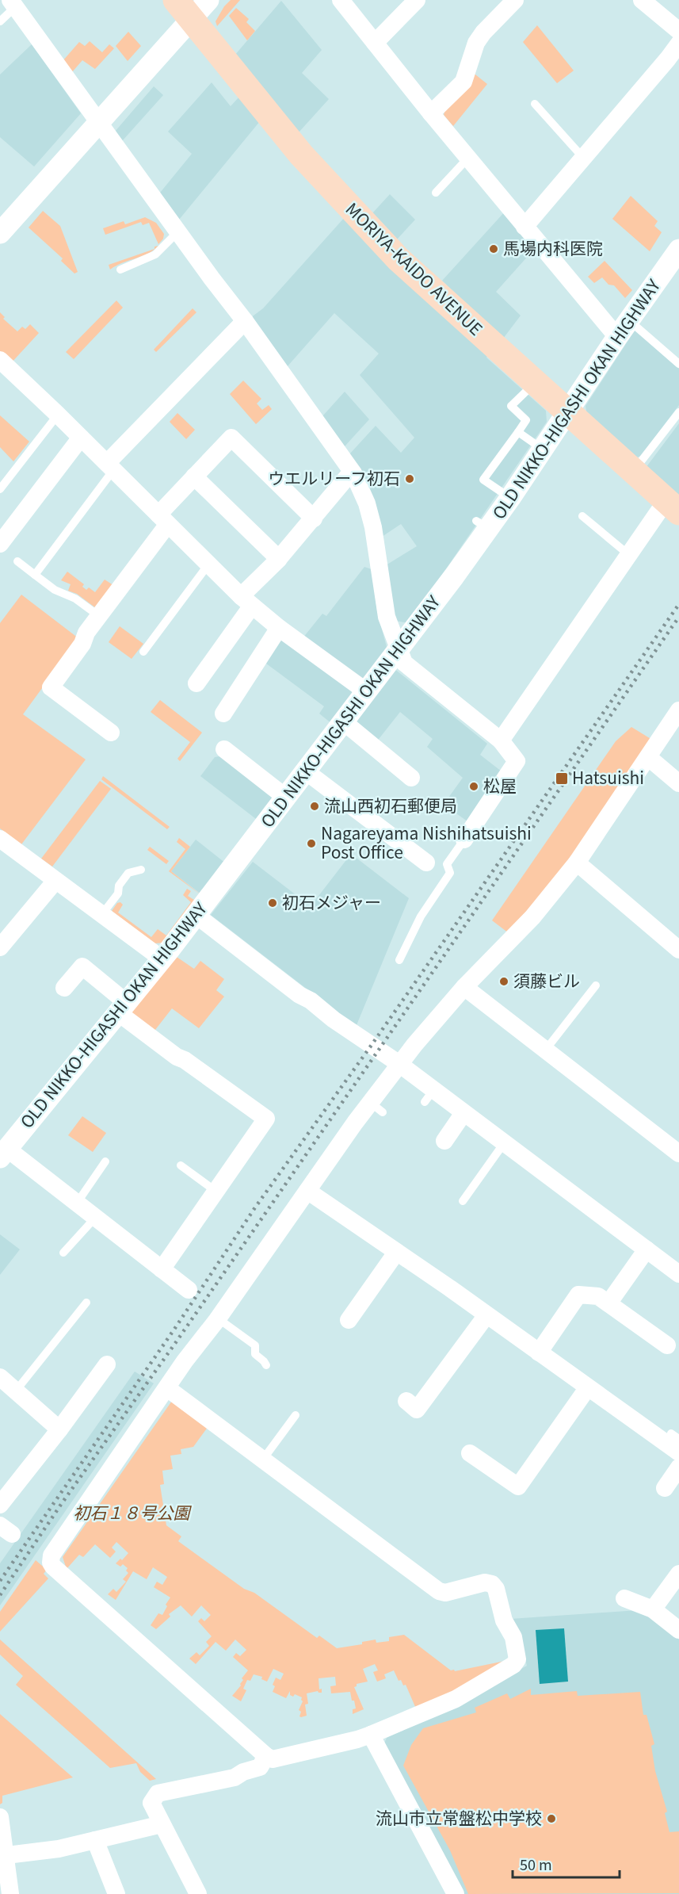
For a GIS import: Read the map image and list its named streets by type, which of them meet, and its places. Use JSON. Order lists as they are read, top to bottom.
{
  "streets": {
    "main road": ["MORIYA-KAIDO AVENUE"],
    "street": ["OLD NIKKO-HIGASHI OKAN HIGHWAY"]
  },
  "crossings": [
    ["MORIYA-KAIDO AVENUE", "OLD NIKKO-HIGASHI OKAN HIGHWAY"]
  ],
  "parks": ["初石１８号公園"],
  "places": {
    "other": [
      "馬場内科医院",
      "ウエルリーフ初石",
      "松屋",
      "流山西初石郵便局",
      "Nagareyama Nishihatsuishi Post Office",
      "初石メジャー",
      "須藤ビル",
      "流山市立常盤松中学校"
    ],
    "transit": ["Hatsuishi"]
  },
  "scale_bar": "50 m"
}
